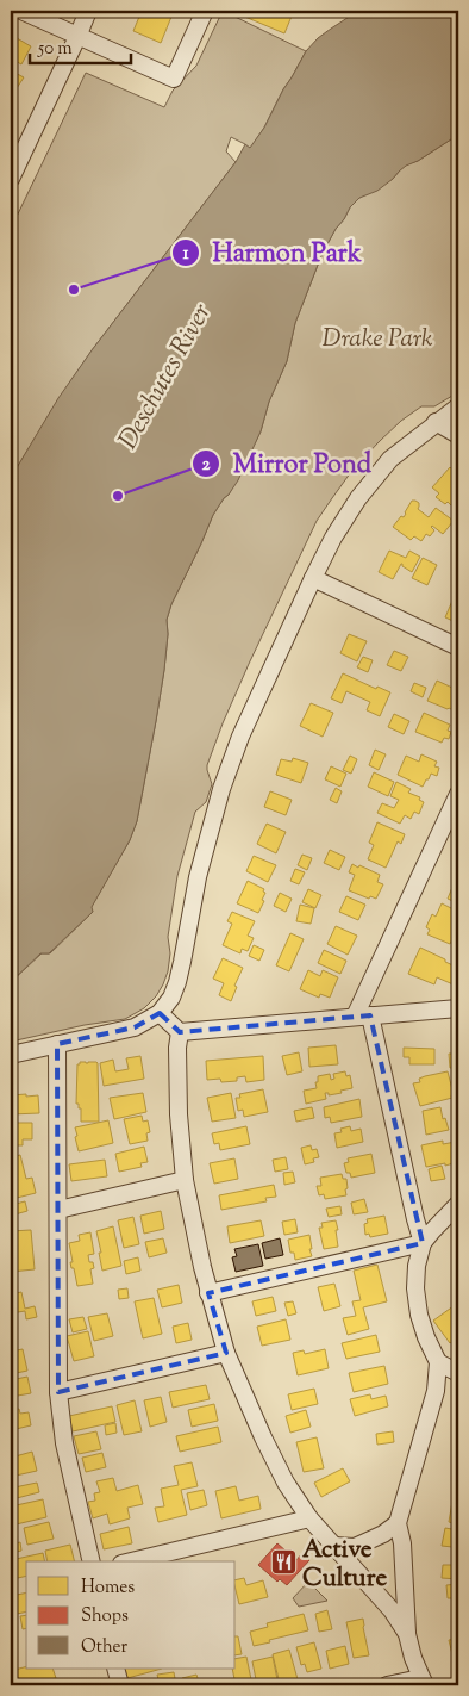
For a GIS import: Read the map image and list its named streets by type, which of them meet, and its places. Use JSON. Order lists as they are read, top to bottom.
{
  "water": ["Deschutes River"],
  "parks": ["Drake Park"],
  "places": {
    "other": ["Harmon Park", "Mirror Pond"],
    "restaurant": ["Active Culture"]
  },
  "legend": ["Homes", "Shops", "Other"],
  "scale_bar": "50 m"
}
